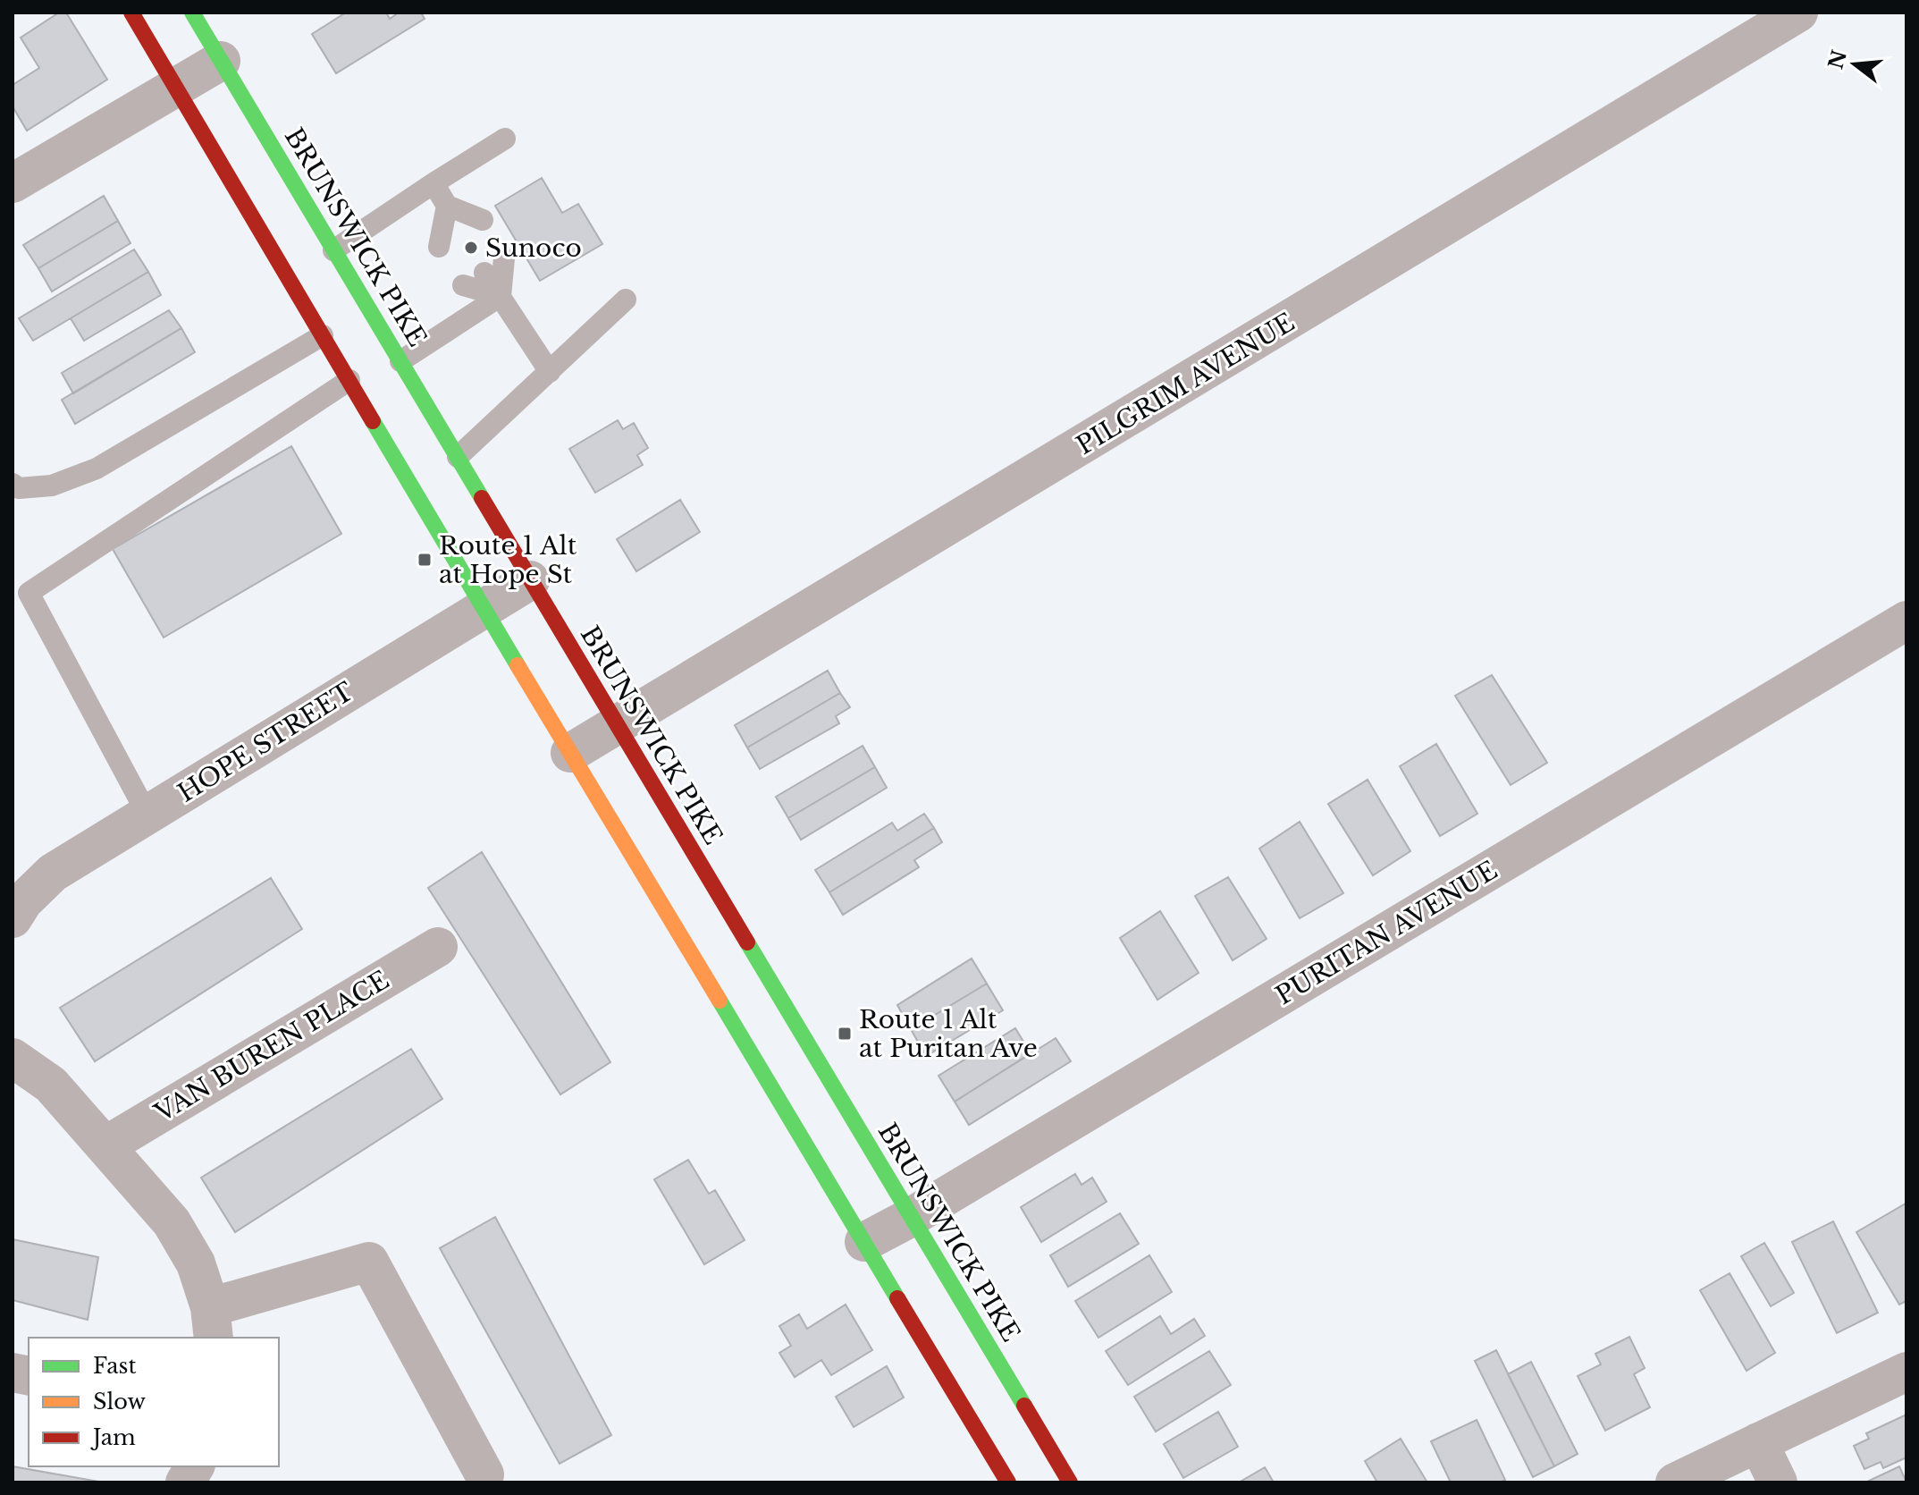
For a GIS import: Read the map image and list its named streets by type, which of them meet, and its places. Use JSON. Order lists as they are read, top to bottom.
{
  "streets": {
    "main road": ["BRUNSWICK PIKE"],
    "street": [
      "PILGRIM AVENUE",
      "HOPE STREET",
      "PURITAN AVENUE",
      "VAN BUREN PLACE"
    ]
  },
  "crossings": [
    ["BRUNSWICK PIKE", "PILGRIM AVENUE"],
    ["BRUNSWICK PIKE", "HOPE STREET"],
    ["BRUNSWICK PIKE", "PURITAN AVENUE"]
  ],
  "places": {
    "other": ["Sunoco"],
    "transit": ["Route 1 Alt at Hope St", "Route 1 Alt at Puritan Ave"]
  },
  "legend": ["Fast", "Slow", "Jam"],
  "north": "left"
}
